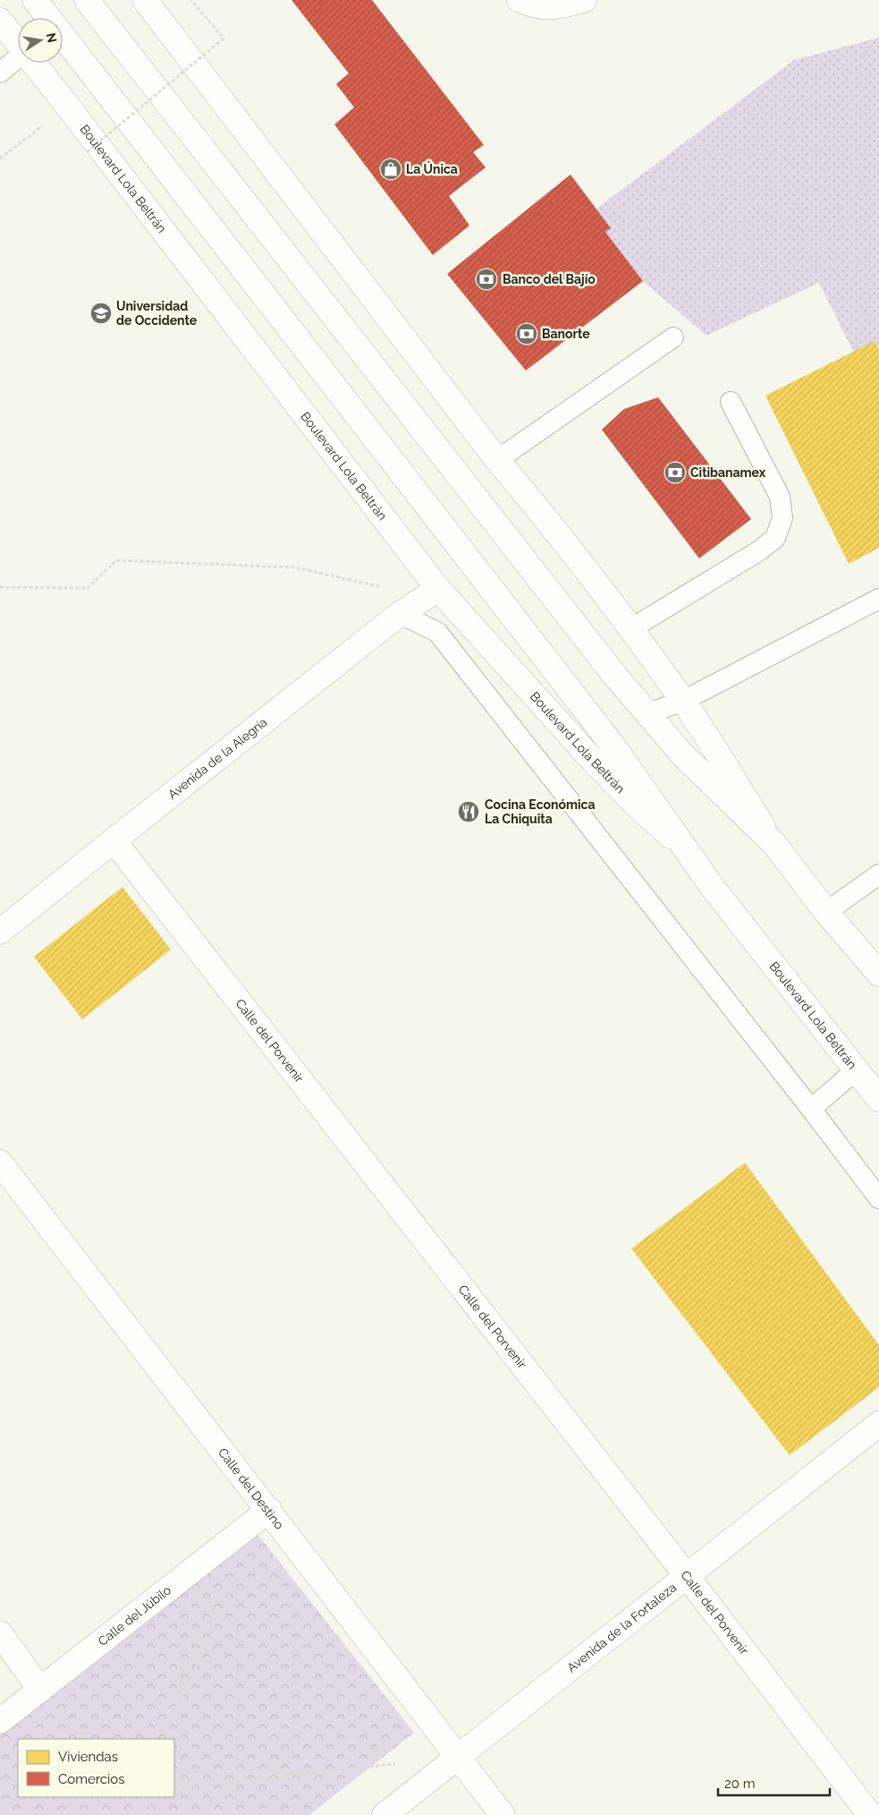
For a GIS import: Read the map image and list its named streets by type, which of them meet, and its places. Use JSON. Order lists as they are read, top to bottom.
{
  "streets": {
    "street": [
      "Boulevard Lola Beltrán",
      "Avenida de la Alegría",
      "Calle del Porvenir",
      "Calle del Destino",
      "Calle del Júbilo",
      "Avenida de la Fortaleza"
    ]
  },
  "crossings": [
    ["Boulevard Lola Beltrán", "Avenida de la Alegría"],
    ["Avenida de la Alegría", "Calle del Porvenir"],
    ["Calle del Porvenir", "Avenida de la Fortaleza"],
    ["Calle del Destino", "Calle del Júbilo"],
    ["Calle del Destino", "Avenida de la Fortaleza"]
  ],
  "places": {
    "shop": ["La Única"],
    "bank": ["Banco del Bajío", "Banorte", "Citibanamex"],
    "school or university": ["Universidad de Occidente"],
    "restaurant": ["Cocina Económica La Chiquita"]
  },
  "legend": ["Viviendas", "Comercios"],
  "scale_bar": "20 m",
  "north": "right"
}
